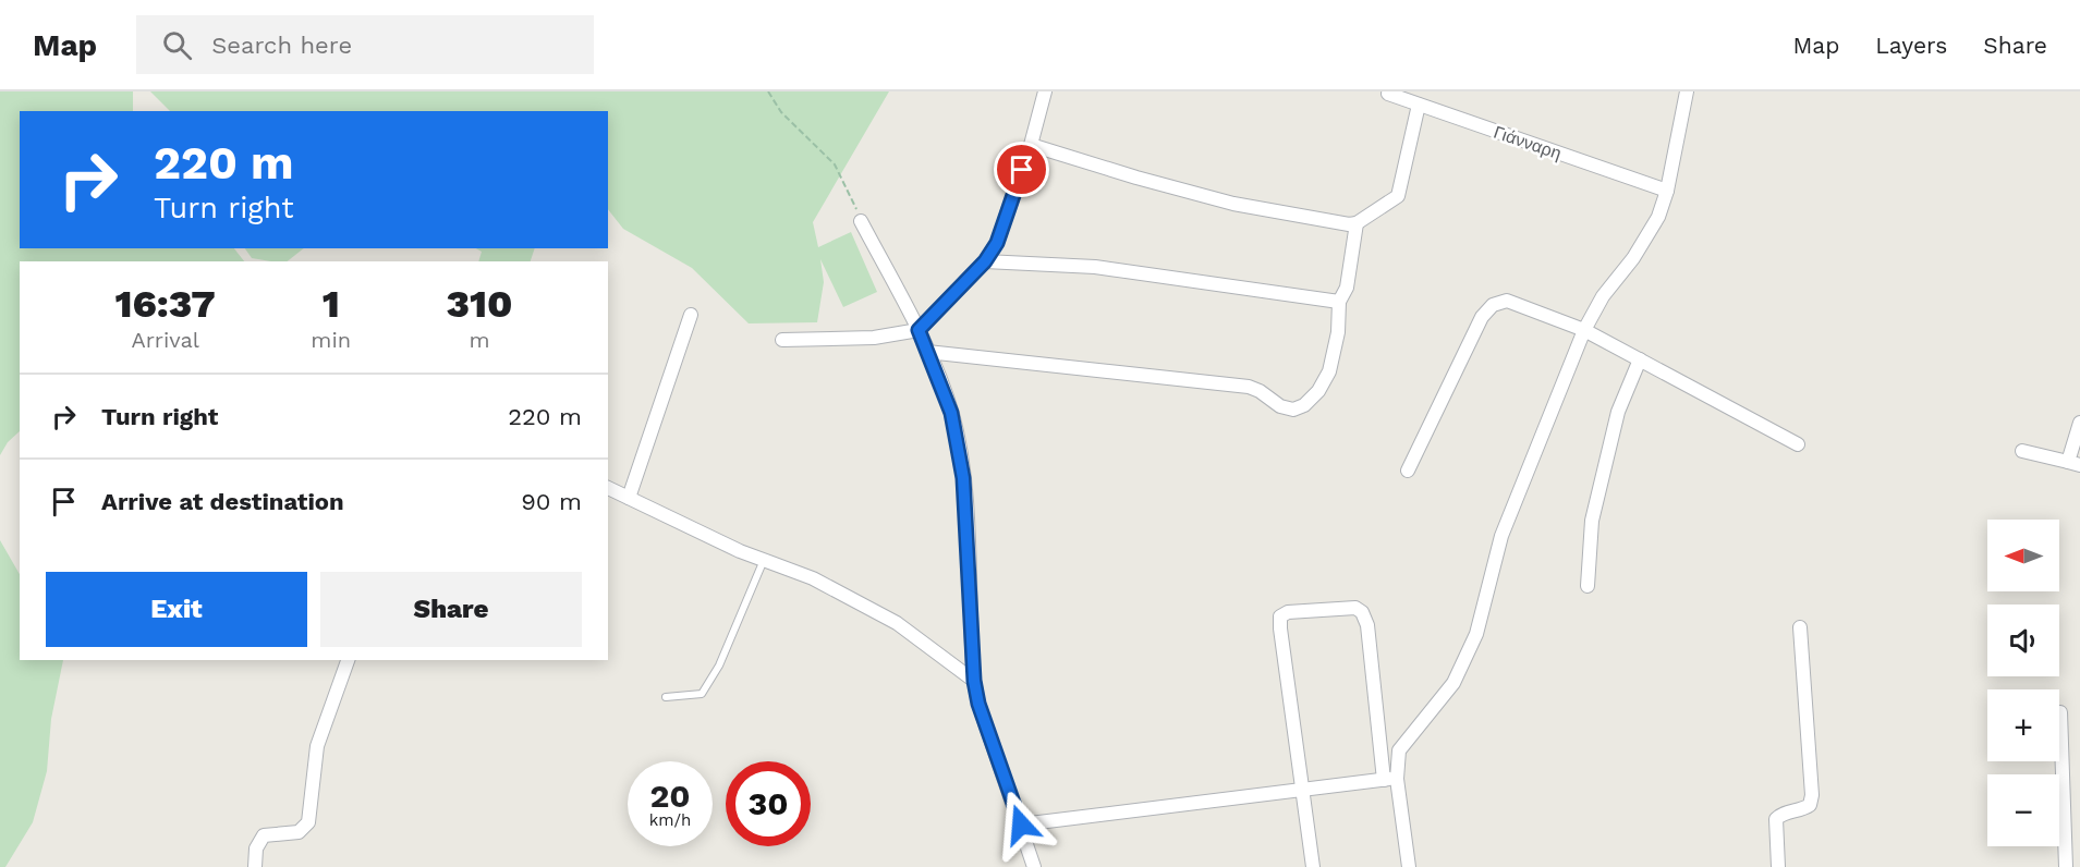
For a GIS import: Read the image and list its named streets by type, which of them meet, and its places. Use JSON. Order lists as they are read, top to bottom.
{
  "streets": {
    "street": ["Γιάνναρη"]
  },
  "north": "left",
  "page": {
    "header": "Map",
    "search": "Search here",
    "nav": ["Map", "Layers", "Share"],
    "turn": ["220 m", "Turn right"],
    "eta": [
      "16:37",
      "Arrival",
      "1",
      "min",
      "310",
      "m"
    ],
    "list": [
      {
        "name": "Turn right",
        "value": "220 m"
      },
      {
        "name": "Arrive at destination",
        "value": "90 m"
      }
    ],
    "map_buttons": ["+", "−"],
    "buttons": ["Exit", "Share"],
    "speed": "20 km/h",
    "limit": "30"
  }
}
